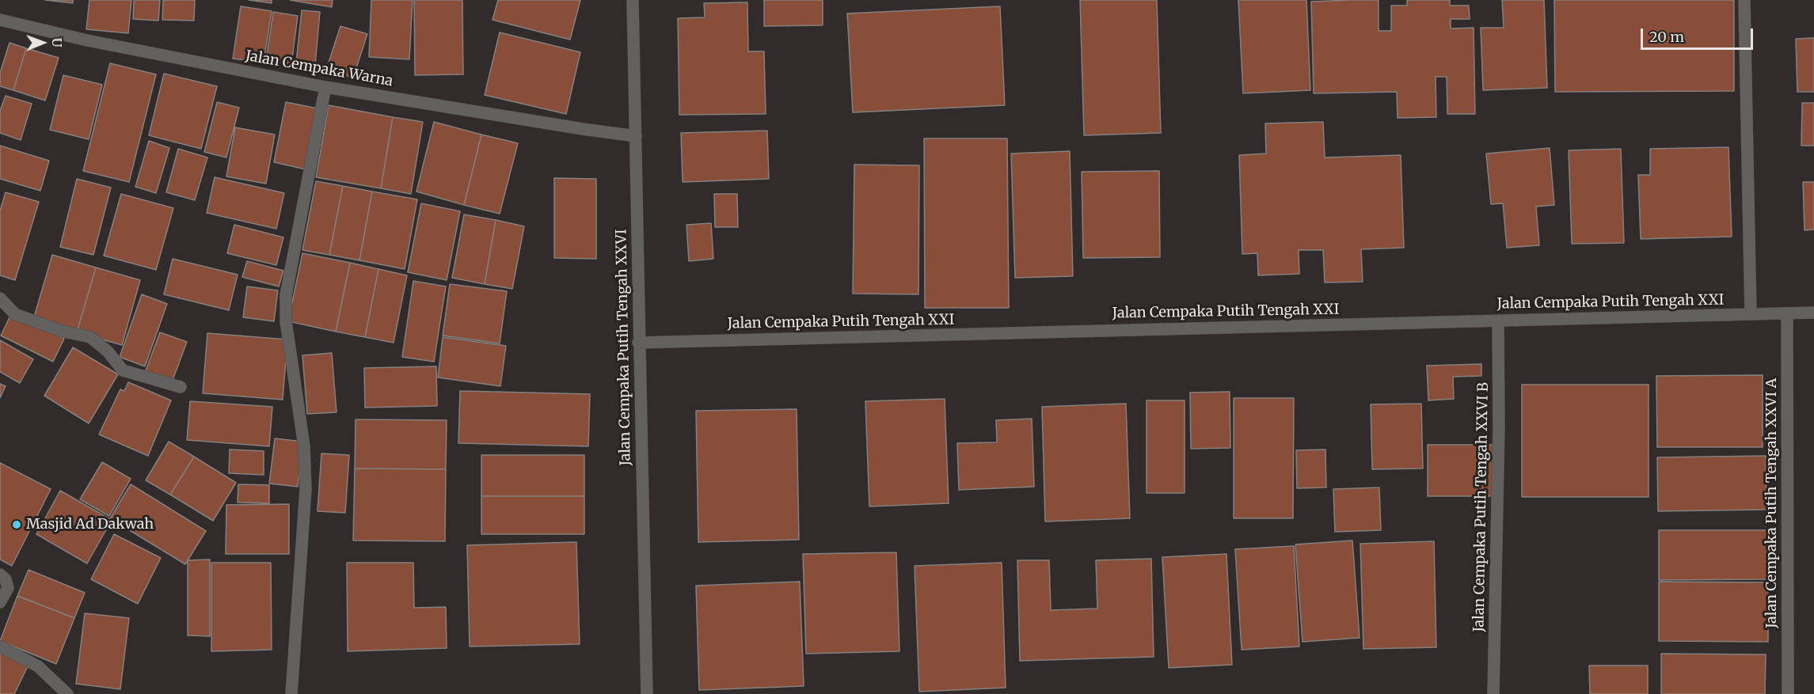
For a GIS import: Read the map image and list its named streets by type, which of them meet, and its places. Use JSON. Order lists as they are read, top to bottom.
{
  "streets": {
    "street": [
      "Jalan Cempaka Warna",
      "Jalan Cempaka Putih Tengah XXI",
      "Jalan Cempaka Putih Tengah XXVI",
      "Jalan Cempaka Putih Tengah XXVI A",
      "Jalan Cempaka Putih Tengah XXVI B"
    ]
  },
  "crossings": [
    ["Jalan Cempaka Warna", "Jalan Cempaka Putih Tengah XXVI"],
    ["Jalan Cempaka Putih Tengah XXI", "Jalan Cempaka Putih Tengah XXVI"],
    ["Jalan Cempaka Putih Tengah XXI", "Jalan Cempaka Putih Tengah XXVI A"],
    ["Jalan Cempaka Putih Tengah XXI", "Jalan Cempaka Putih Tengah XXVI B"]
  ],
  "places": ["Masjid Ad Dakwah"],
  "scale_bar": "20 m",
  "north": "right"
}
